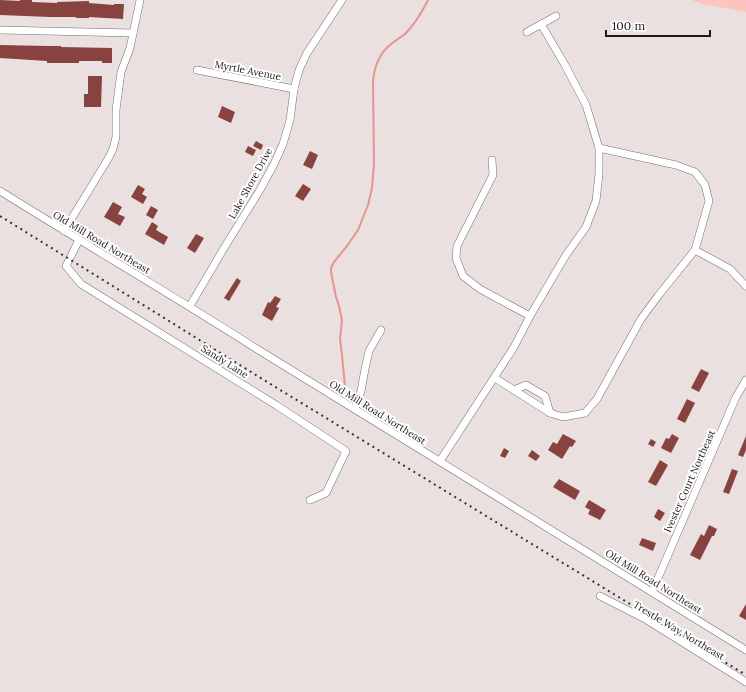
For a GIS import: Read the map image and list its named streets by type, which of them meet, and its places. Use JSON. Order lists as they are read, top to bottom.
{
  "streets": {
    "street": [
      "Myrtle Avenue",
      "Lake Shore Drive",
      "Old Mill Road Northeast",
      "Sandy Lane",
      "Ivester Court Northeast",
      "Trestle Way Northeast"
    ]
  },
  "crossings": [
    ["Myrtle Avenue", "Lake Shore Drive"],
    ["Lake Shore Drive", "Old Mill Road Northeast"],
    ["Old Mill Road Northeast", "Sandy Lane"],
    ["Old Mill Road Northeast", "Ivester Court Northeast"]
  ],
  "scale_bar": "100 m"
}
